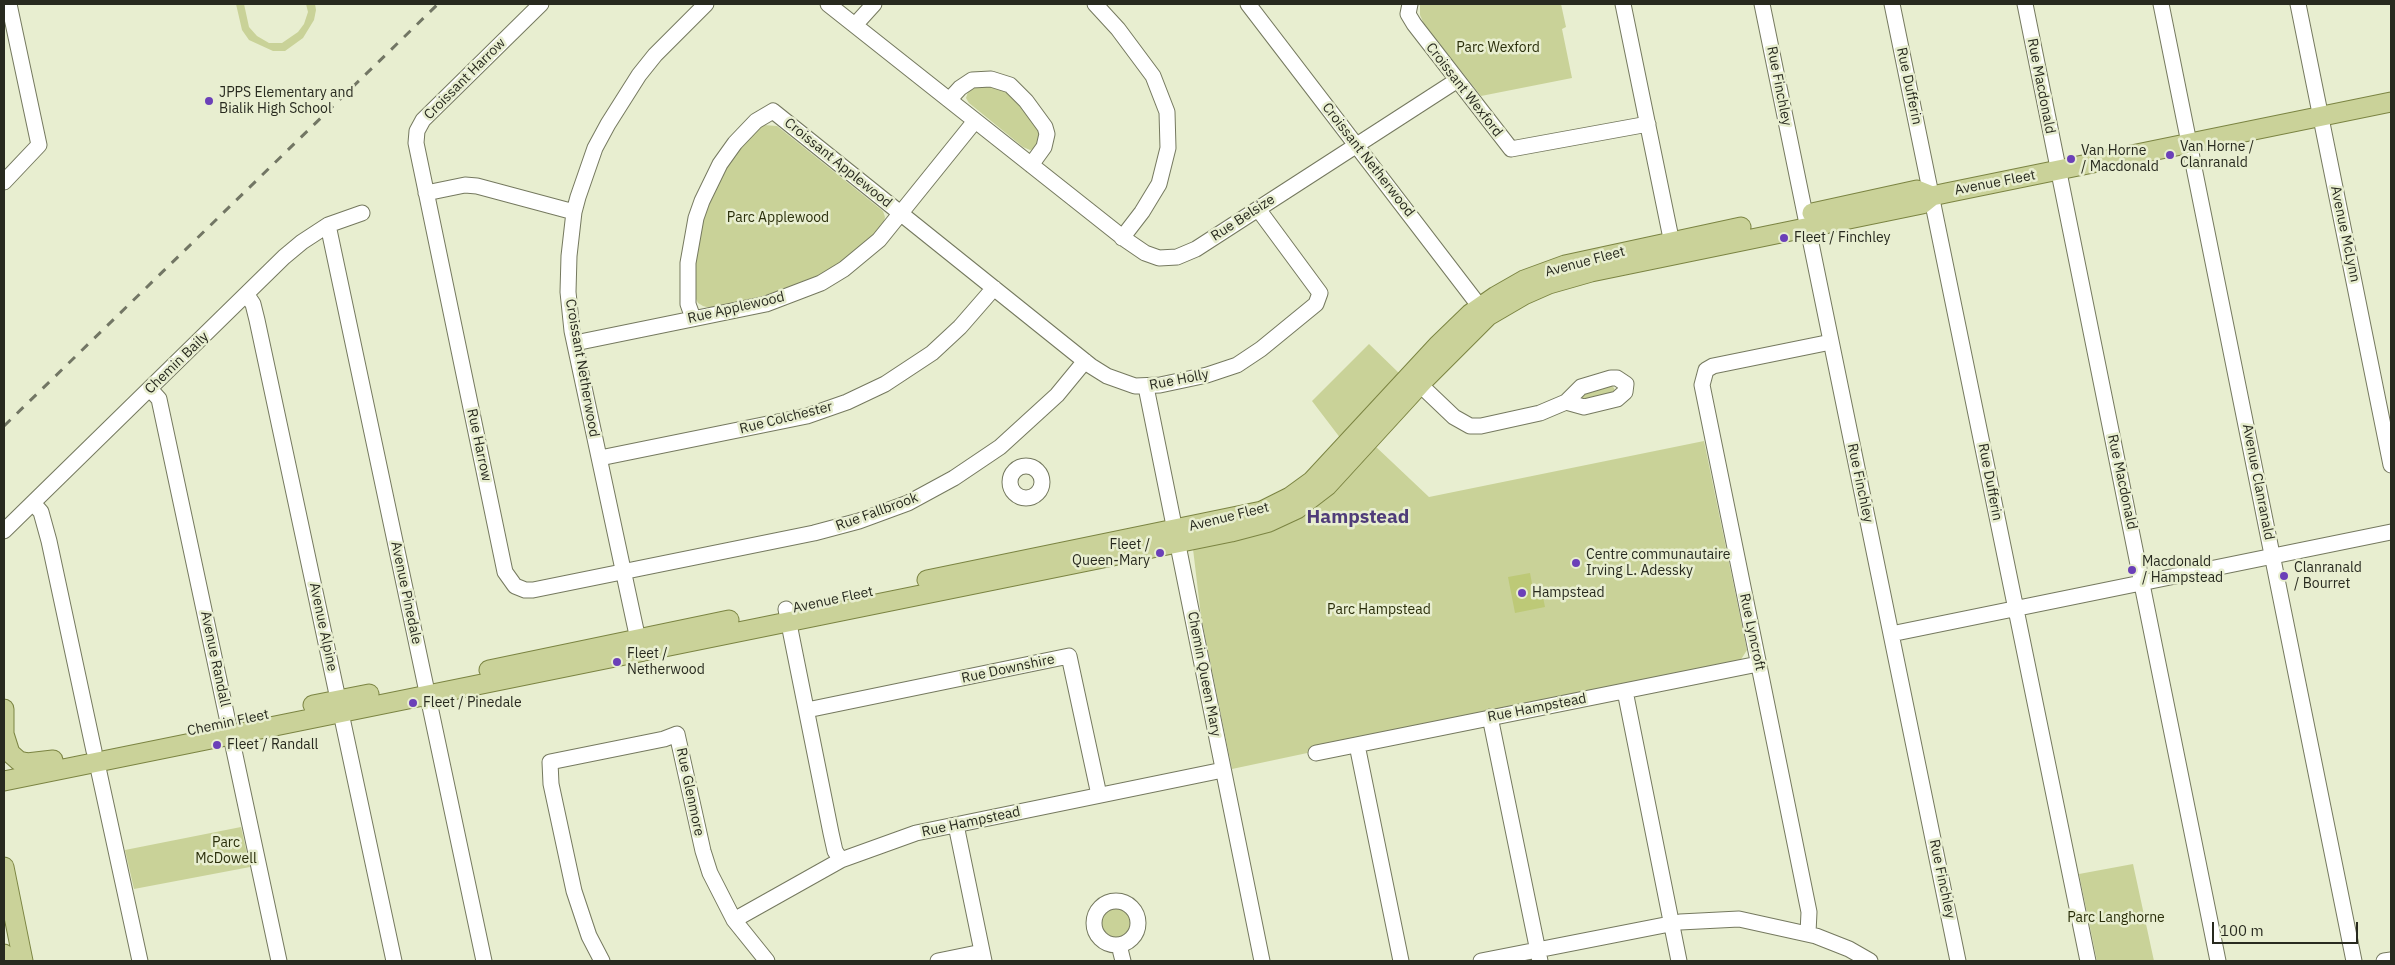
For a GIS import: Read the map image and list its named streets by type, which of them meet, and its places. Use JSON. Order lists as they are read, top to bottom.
{
  "streets": {
    "main road": ["Avenue Fleet", "Chemin Fleet"],
    "street": [
      "Croissant Harrow",
      "Rue Finchley",
      "Rue Dufferin",
      "Rue Macdonald",
      "Croissant Wexford",
      "Croissant Netherwood",
      "Croissant Applewood",
      "Rue Belsize",
      "Avenue McLynn",
      "Rue Applewood",
      "Chemin Baily",
      "Rue Holly",
      "Rue Colchester",
      "Rue Harrow",
      "Avenue Clanranald",
      "Rue Fallbrook",
      "Avenue Pinedale",
      "Avenue Alpine",
      "Rue Lyncroft",
      "Avenue Randall",
      "Rue Downshire",
      "Chemin Queen Mary",
      "Rue Hampstead",
      "Rue Glenmore"
    ]
  },
  "crossings": [
    ["Croissant Harrow", "Rue Harrow"],
    ["Rue Finchley", "Avenue Fleet"],
    ["Rue Finchley", "Rue Lyncroft"],
    ["Rue Dufferin", "Avenue Fleet"],
    ["Rue Macdonald", "Avenue Fleet"],
    ["Croissant Wexford", "Rue Belsize"],
    ["Croissant Netherwood", "Avenue Fleet"],
    ["Croissant Netherwood", "Rue Belsize"],
    ["Croissant Netherwood", "Rue Applewood"],
    ["Croissant Netherwood", "Rue Colchester"],
    ["Croissant Netherwood", "Rue Harrow"],
    ["Croissant Netherwood", "Rue Fallbrook"],
    ["Croissant Applewood", "Rue Applewood"],
    ["Croissant Applewood", "Rue Holly"],
    ["Avenue Fleet", "Avenue McLynn"],
    ["Avenue Fleet", "Avenue Clanranald"],
    ["Avenue Fleet", "Chemin Queen Mary"],
    ["Avenue Fleet", "Chemin Fleet"],
    ["Rue Belsize", "Rue Applewood"],
    ["Rue Belsize", "Rue Holly"],
    ["Rue Applewood", "Rue Holly"],
    ["Chemin Baily", "Avenue Pinedale"],
    ["Chemin Baily", "Avenue Alpine"],
    ["Chemin Baily", "Avenue Randall"],
    ["Rue Holly", "Rue Colchester"],
    ["Rue Holly", "Rue Fallbrook"],
    ["Rue Holly", "Chemin Queen Mary"],
    ["Rue Harrow", "Rue Fallbrook"],
    ["Avenue Pinedale", "Chemin Fleet"],
    ["Avenue Alpine", "Chemin Fleet"],
    ["Rue Lyncroft", "Rue Hampstead"],
    ["Avenue Randall", "Chemin Fleet"],
    ["Rue Downshire", "Rue Hampstead"],
    ["Chemin Queen Mary", "Rue Hampstead"],
    ["Rue Hampstead", "Rue Glenmore"]
  ],
  "districts": ["Hampstead"],
  "parks": [
    "Parc Wexford",
    "Parc Applewood",
    "Parc Hampstead",
    "Parc McDowell",
    "Parc Langhorne"
  ],
  "places": [
    "JPPS Elementary and Bialik High School",
    "Van Horne / Clanranald",
    "Van Horne / Macdonald",
    "Fleet / Finchley",
    "Fleet / Queen-Mary",
    "Centre communautaire Irving L. Adessky",
    "Macdonald / Hampstead",
    "Clanranald / Bourret",
    "Hampstead",
    "Fleet / Netherwood",
    "Fleet / Pinedale",
    "Fleet / Randall"
  ],
  "scale_bar": "100 m"
}
